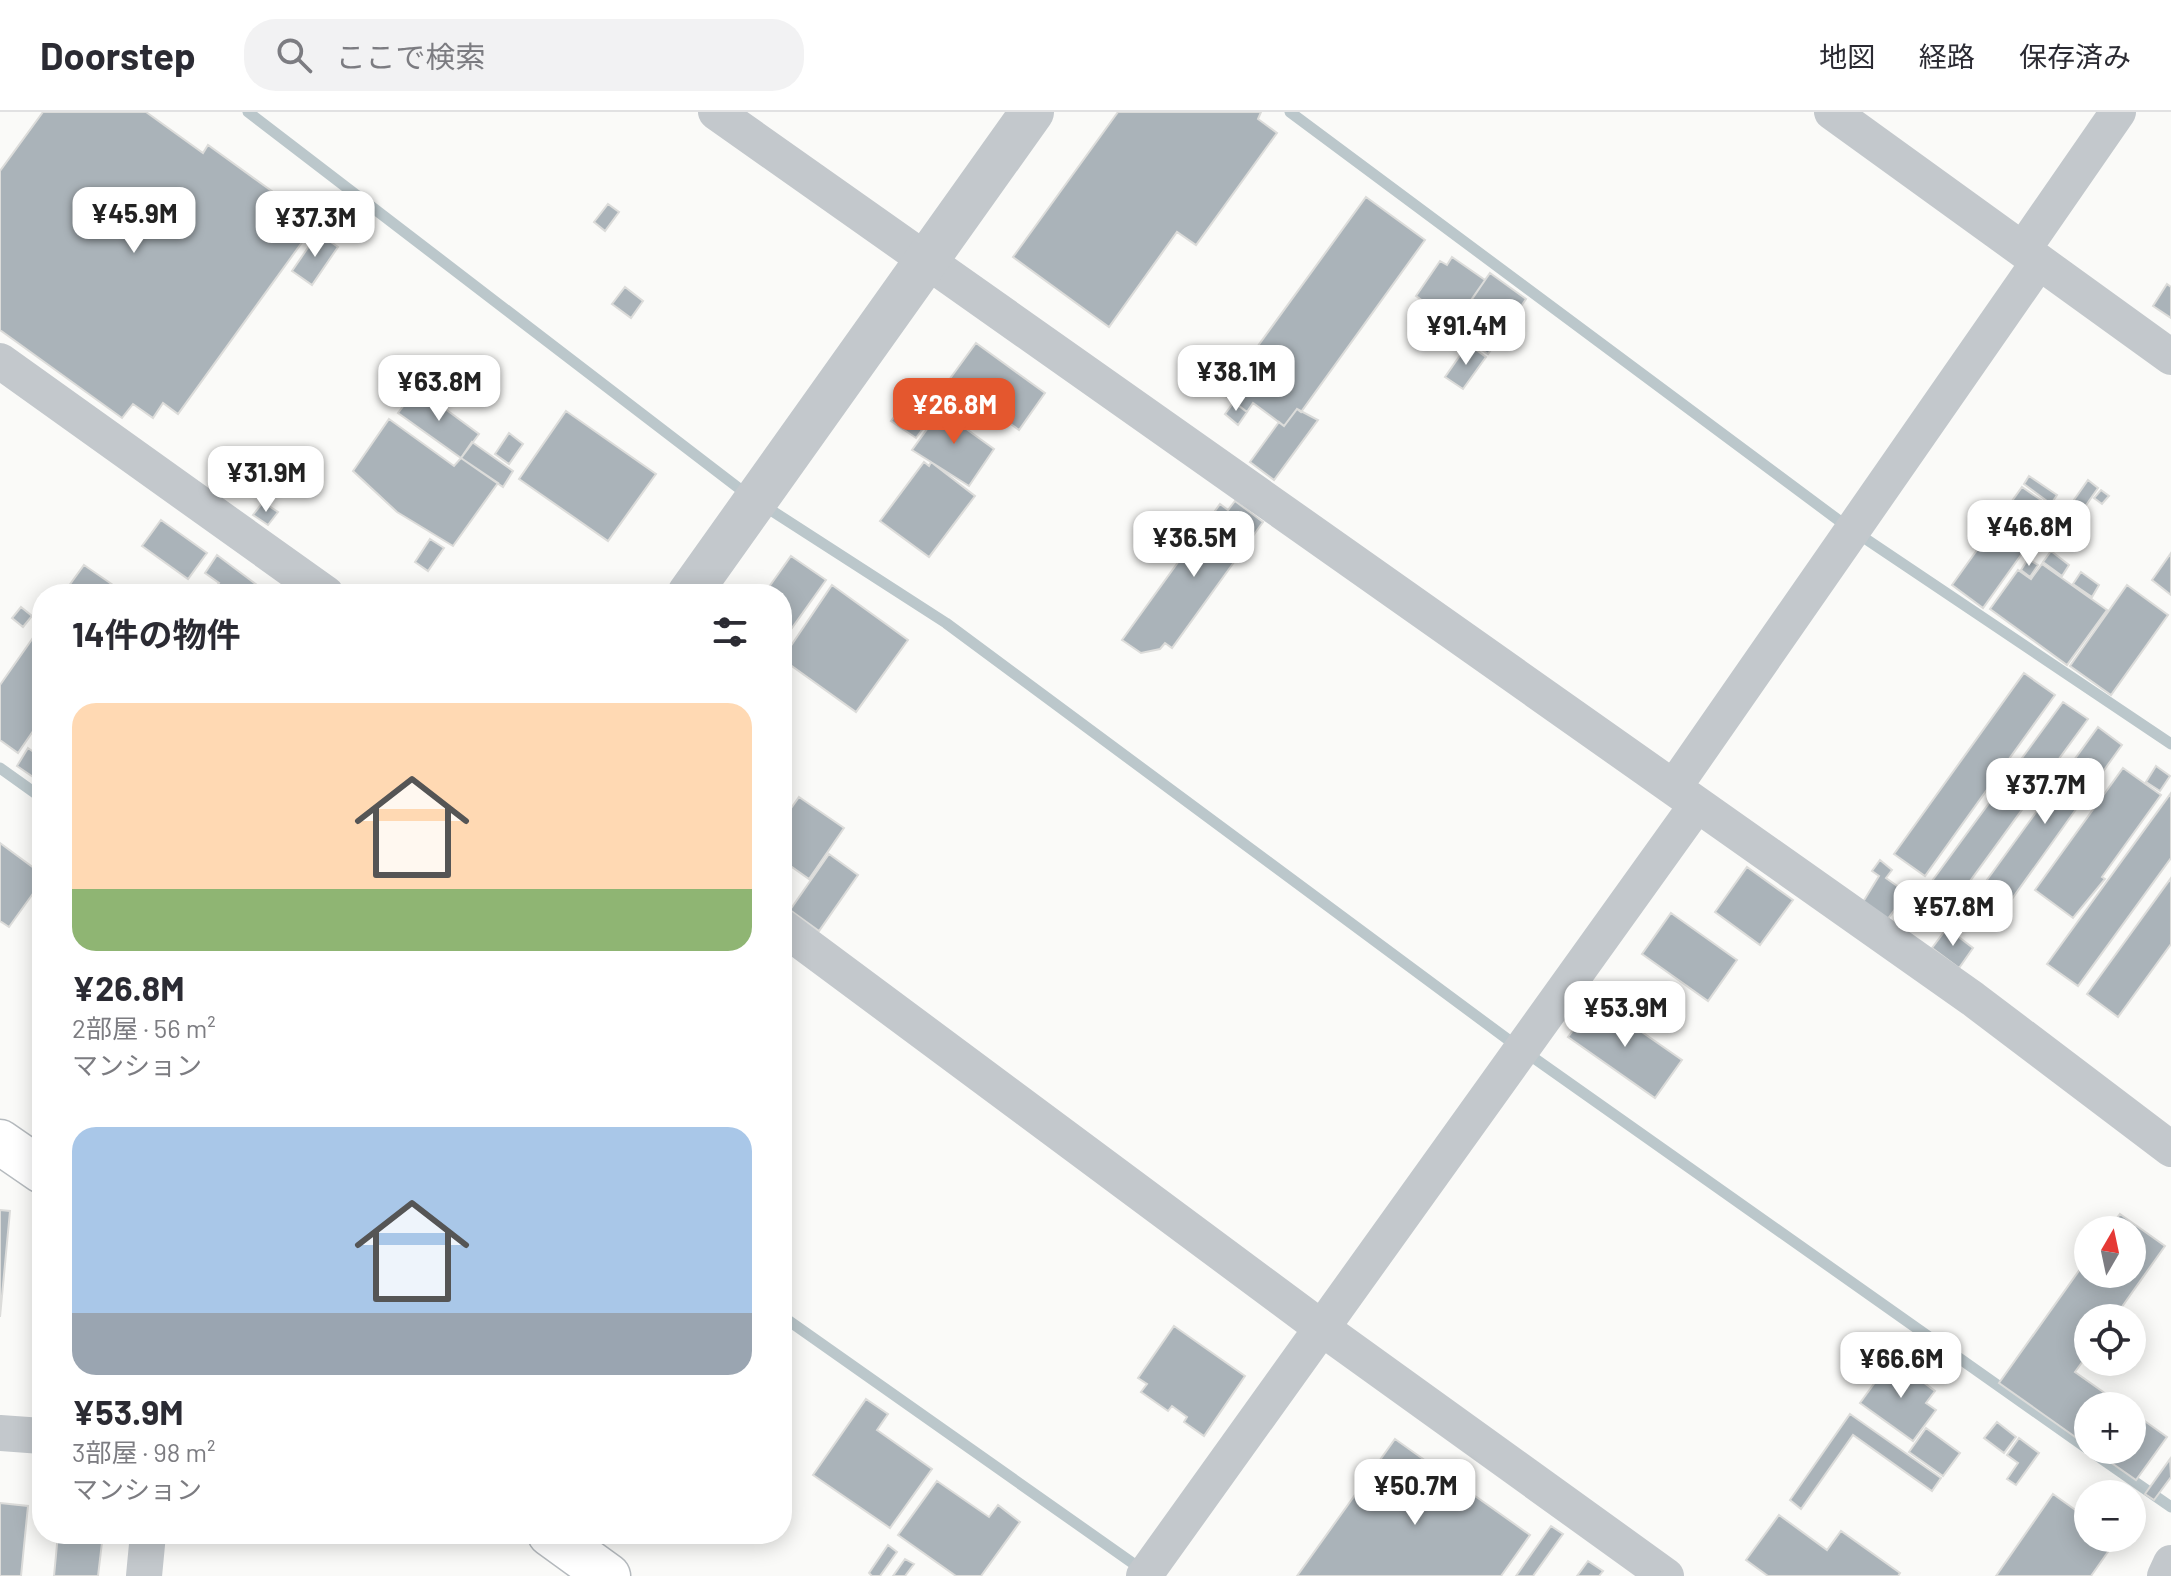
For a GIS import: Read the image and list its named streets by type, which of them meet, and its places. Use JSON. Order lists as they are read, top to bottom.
{
  "north": "top",
  "page": {
    "header": "Doorstep",
    "search": "ここで検索",
    "nav": ["地図", "経路", "保存済み"],
    "price": [
      "¥45.9M",
      "¥37.3M",
      "¥91.4M",
      "¥38.1M",
      "¥63.8M",
      "¥26.8M",
      "¥31.9M",
      "¥46.8M",
      "¥36.5M",
      "¥37.7M",
      "¥57.8M",
      "¥53.9M",
      "¥66.6M",
      "¥50.7M"
    ],
    "heading": "14件の物件",
    "list": [
      {
        "name": "¥26.8M",
        "note": "2部屋 · 56 m² · マンション"
      },
      {
        "name": "¥53.9M",
        "note": "3部屋 · 98 m² · マンション"
      }
    ],
    "map_buttons": ["+", "−"]
  }
}
